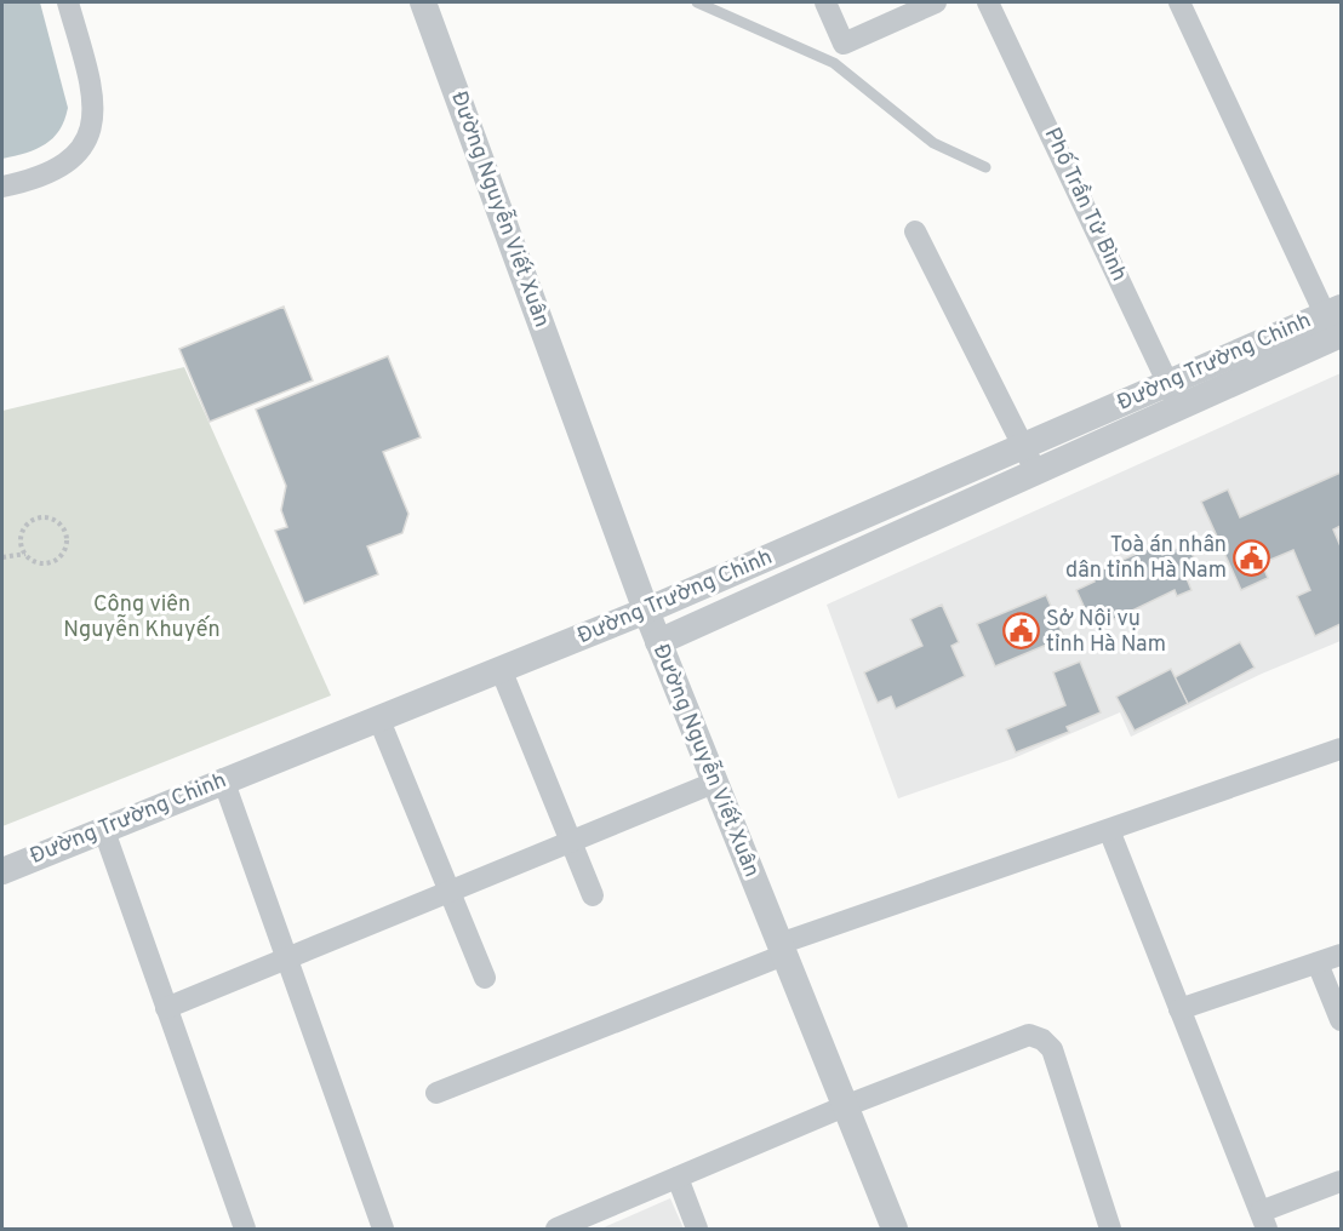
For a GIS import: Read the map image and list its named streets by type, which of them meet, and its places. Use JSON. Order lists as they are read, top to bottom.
{
  "streets": {
    "street": ["Phố Trần Tử Bình", "Đường Nguyễn Viết Xuân", "Đường Trường Chinh"]
  },
  "crossings": [
    ["Phố Trần Tử Bình", "Đường Trường Chinh"],
    ["Đường Nguyễn Viết Xuân", "Đường Trường Chinh"]
  ],
  "parks": ["Công viên Nguyễn Khuyến"],
  "places": {
    "public building": ["Toà án nhân dân tỉnh Hà Nam", "Sở Nội vụ tỉnh Hà Nam"]
  }
}
